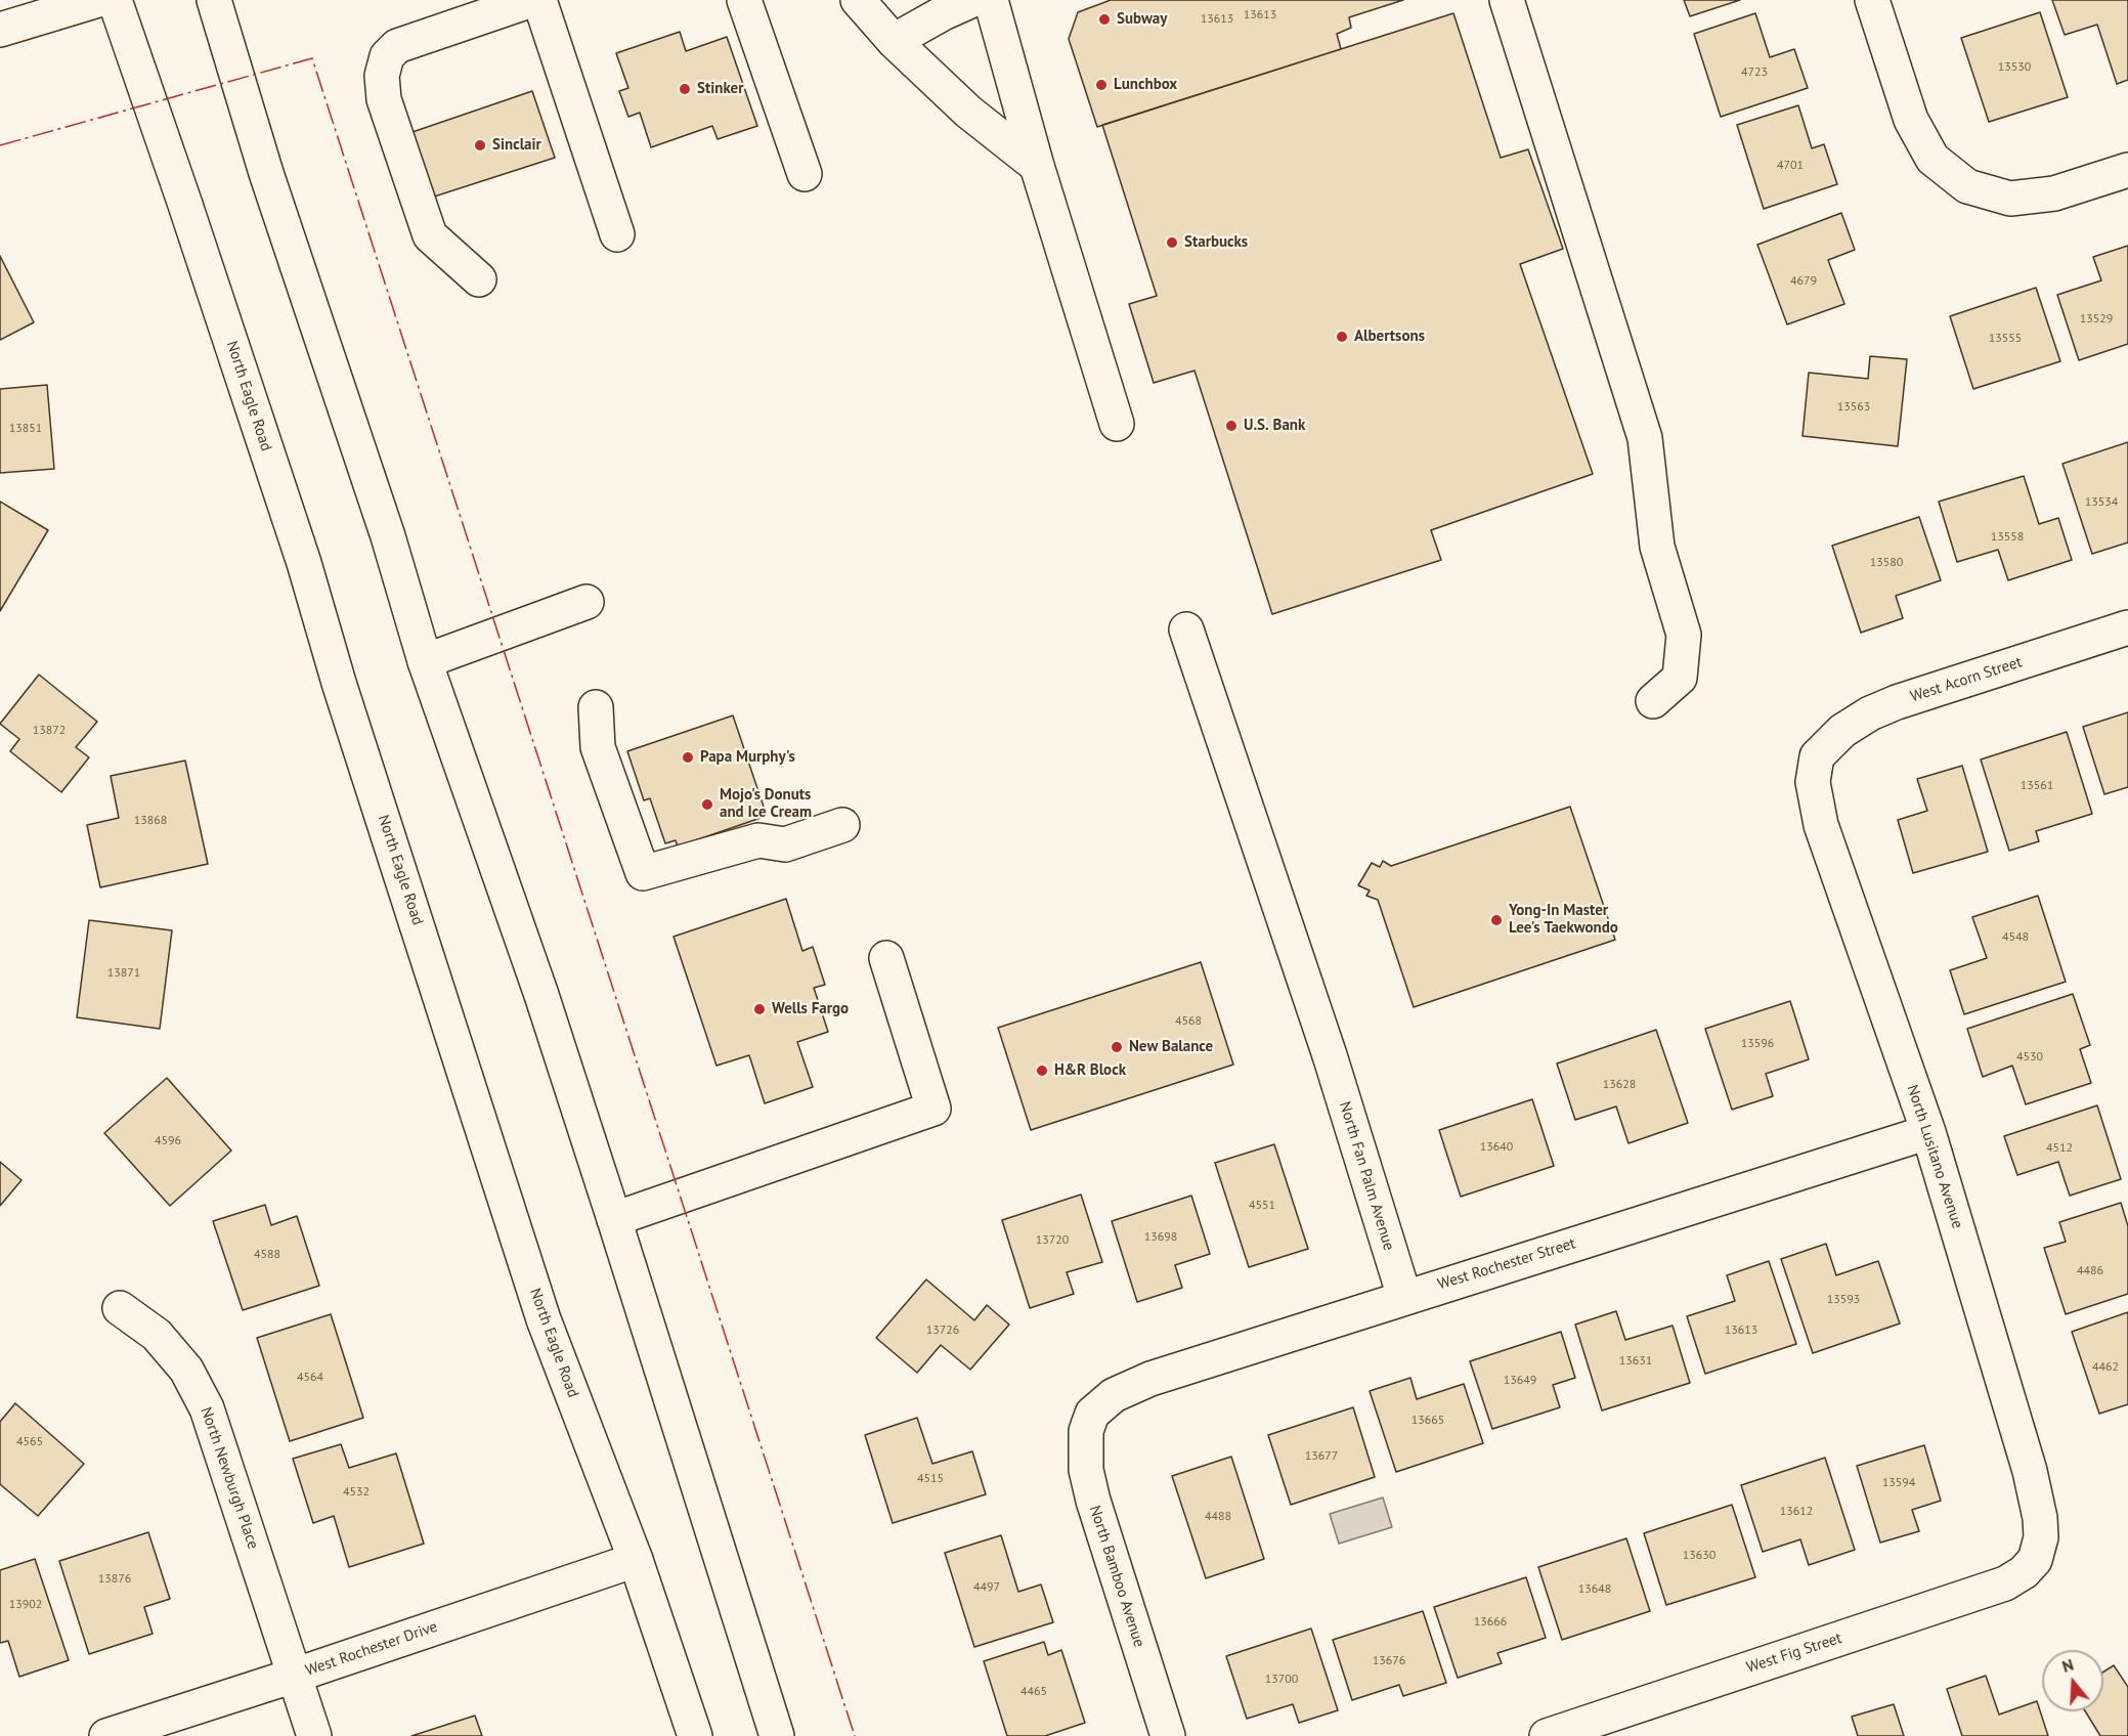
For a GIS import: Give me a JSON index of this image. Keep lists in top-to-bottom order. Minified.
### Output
{"streets":{"main road":["North Eagle Road","West Acorn Street","North Lusitano Avenue","North Fan Palm Avenue","West Rochester Street","North Newburgh Place","North Bamboo Avenue","West Rochester Drive","West Fig Street"]},"crossings":[["North Eagle Road","West Rochester Drive"],["West Acorn Street","North Lusitano Avenue"],["North Lusitano Avenue","West Rochester Street"],["North Lusitano Avenue","West Fig Street"],["North Fan Palm Avenue","West Rochester Street"],["West Rochester Street","North Bamboo Avenue"],["North Newburgh Place","West Rochester Drive"]],"places":["Subway","Lunchbox","Stinker","Sinclair","Starbucks","Albertsons","U.S. Bank","Papa Murphy's","Mojo's Donuts and Ice Cream","Yong-In Master Lee's Taekwondo","Wells Fargo","New Balance","H&R Block"],"house_numbers":["13613","13613","13530","4723","4701","4679","13529","13555","13563","13851","13534","13558","13580","13872","13561","13868","4548","13871","4568","13596","4530","13628","4596","13640","4512","4551","13698","13720","4588","4486","13593","13726","13613","13631","4462","4564","13649","13665","4565","13677","4515","13594","4532","13612","4488","13630","13876","4497","13648","13902","13666","13676","13700","4465"],"north":"top"}
